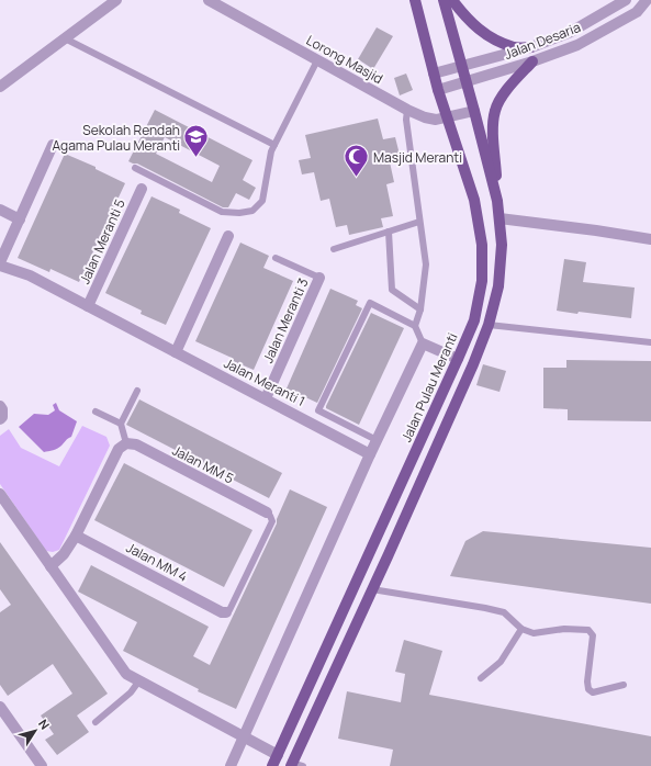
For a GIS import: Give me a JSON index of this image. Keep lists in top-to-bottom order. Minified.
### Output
{"streets":{"main road":["Jalan Pulau Meranti"],"street":["Jalan Desaria","Lorong Masjid","Jalan Meranti 5","Jalan Meranti 3","Jalan Meranti 1","Jalan MM 5","Jalan MM 4"]},"crossings":[["Jalan Desaria","Jalan Pulau Meranti"],["Lorong Masjid","Jalan Pulau Meranti"],["Jalan Meranti 5","Jalan Meranti 1"],["Jalan Meranti 3","Jalan Meranti 1"]],"places":{"school or university":["Sekolah Rendah Agama Pulau Meranti"],"mosque":["Masjid Meranti"]},"north":"top right"}
